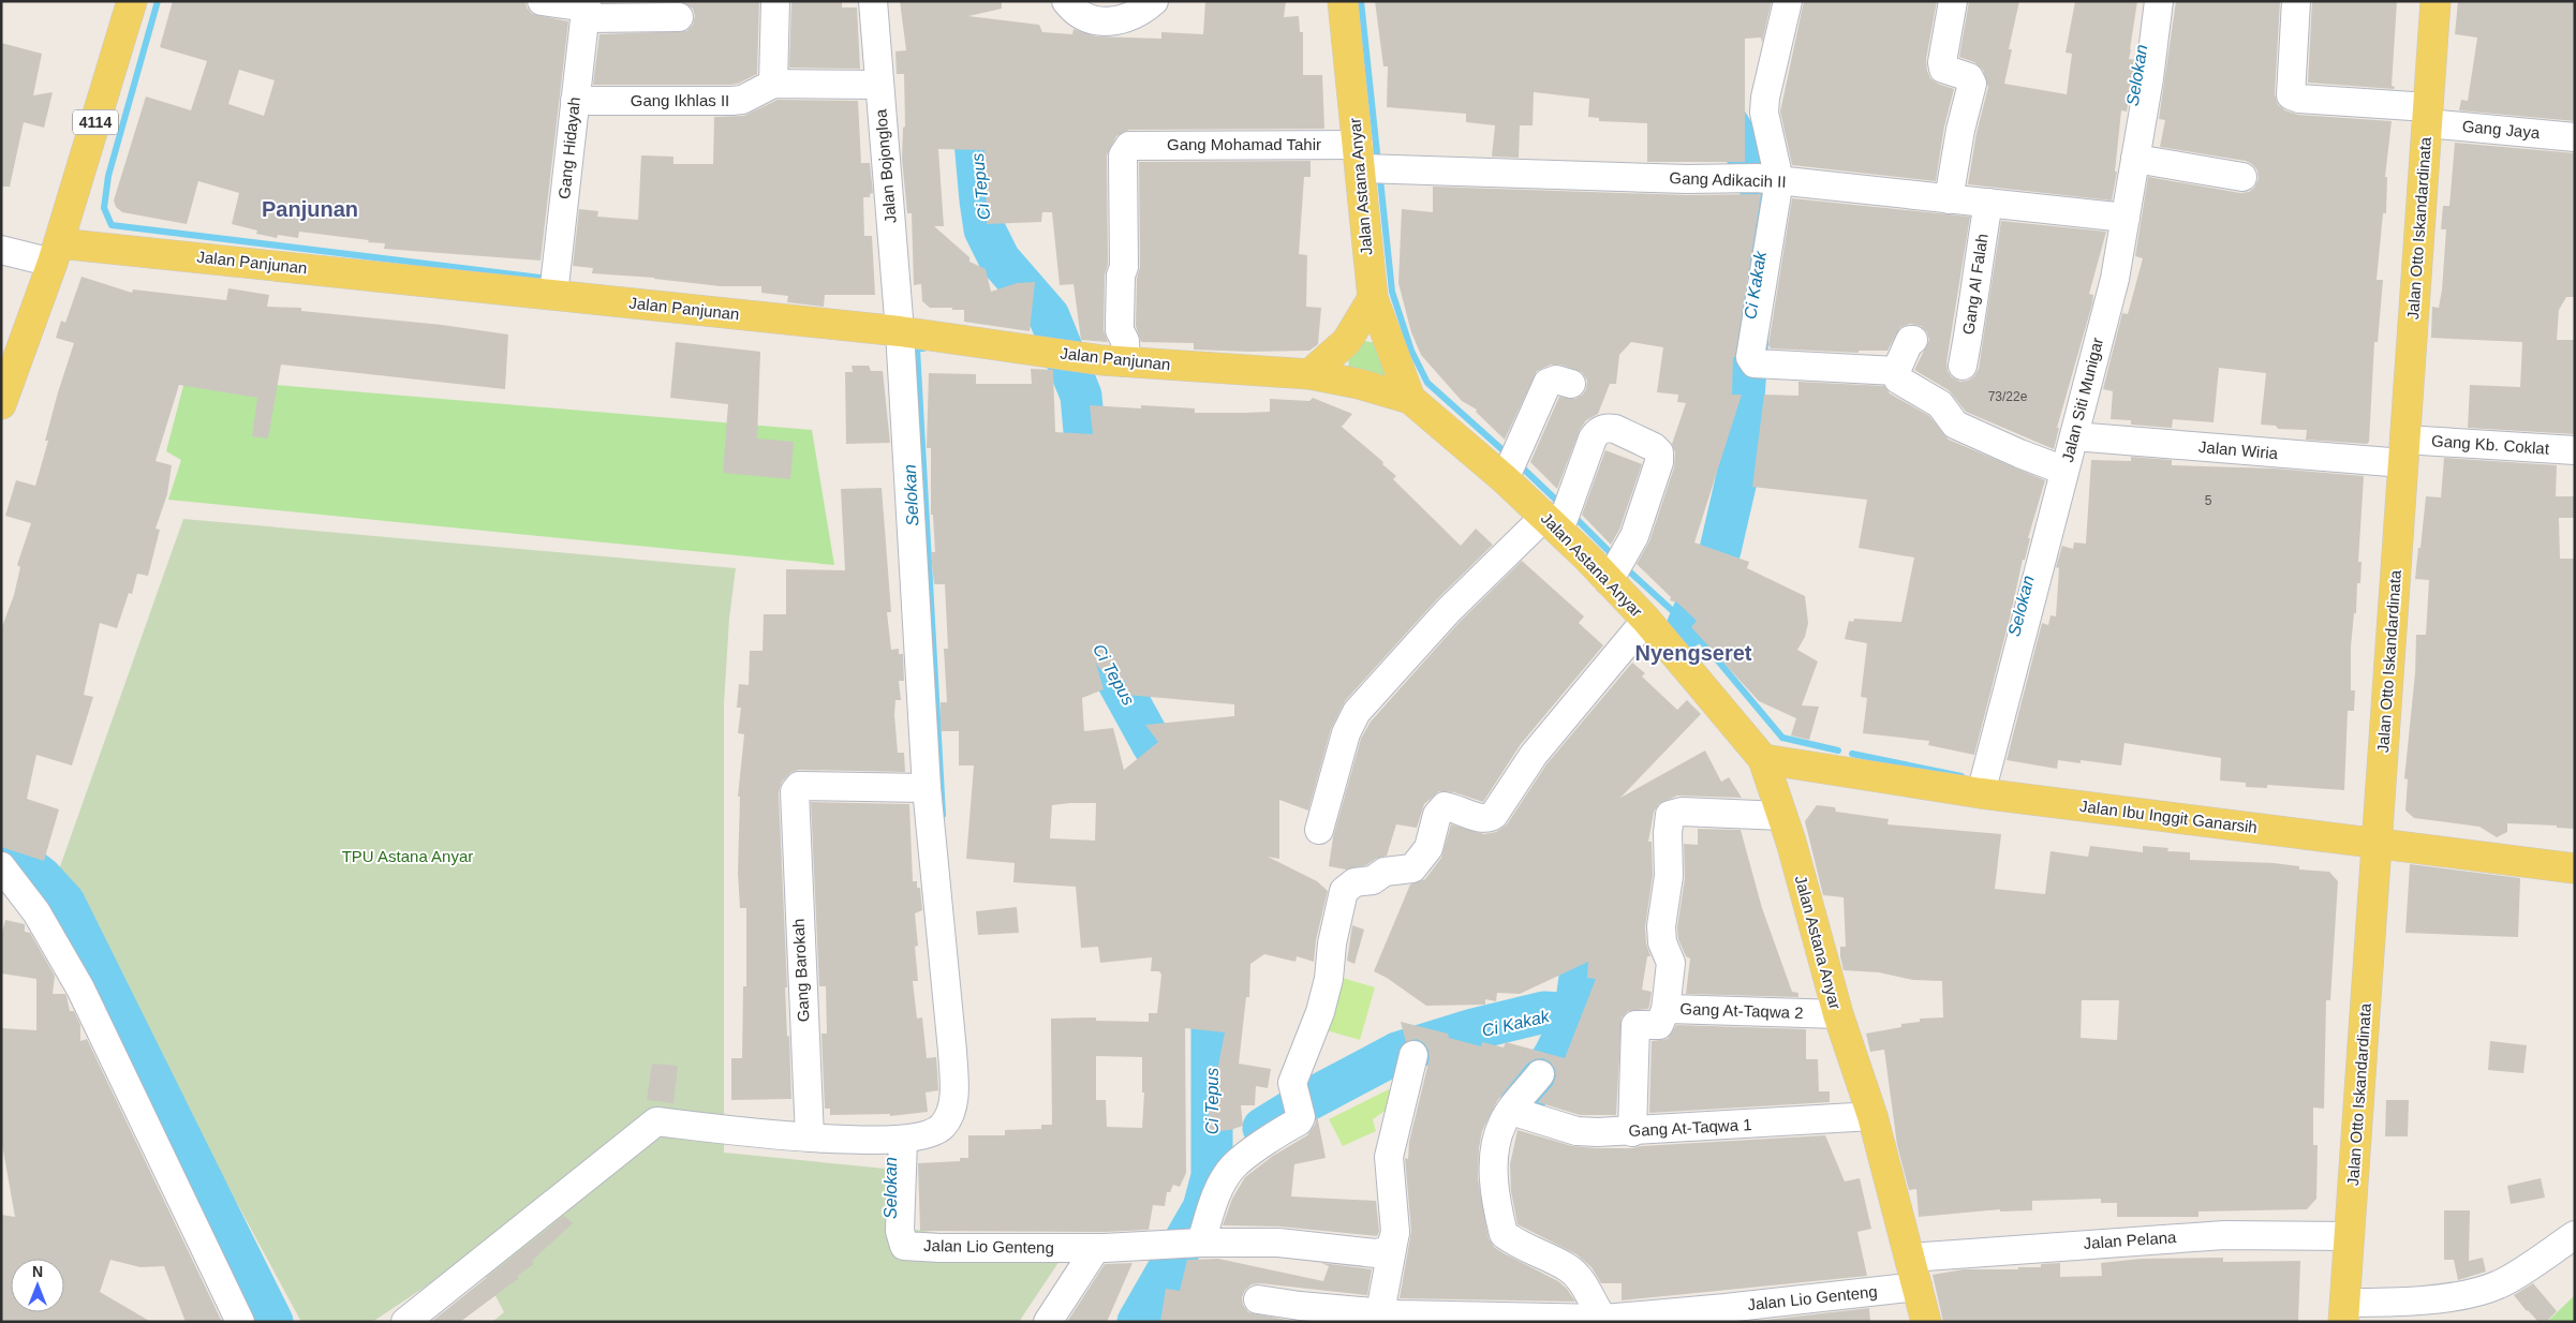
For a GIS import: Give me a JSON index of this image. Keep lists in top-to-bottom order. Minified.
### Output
{"streets":{"main road":["4114","Jalan Astana Anyar","Jalan Otto Iskandardinata","Jalan Panjunan","Jalan Ibu Inggit Ganarsih"],"street":["Gang Ikhlas II","Gang Jaya","Gang Mohamad Tahir","Gang Hidayah","Jalan Bojongloa","Gang Adikacih II","Gang Al Falah","Jalan Siti Munigar","Gang Kb. Coklat","Jalan Wiria","Gang Barokah","Gang At-Taqwa 2","Gang At-Taqwa 1","Jalan Pelana","Jalan Lio Genteng"]},"crossings":[["Gang Ikhlas II","Gang Hidayah"],["Gang Ikhlas II","Jalan Bojongloa"],["4114","Jalan Panjunan"],["Gang Jaya","Jalan Otto Iskandardinata"],["Gang Mohamad Tahir","Gang Adikacih II"],["Gang Mohamad Tahir","Jalan Astana Anyar"],["Gang Mohamad Tahir","Jalan Panjunan"],["Gang Hidayah","Jalan Panjunan"],["Jalan Bojongloa","Jalan Panjunan"],["Jalan Bojongloa","Gang Barokah"],["Jalan Bojongloa","Jalan Lio Genteng"],["Gang Adikacih II","Jalan Astana Anyar"],["Gang Adikacih II","Gang Al Falah"],["Gang Adikacih II","Jalan Siti Munigar"],["Jalan Astana Anyar","Jalan Panjunan"],["Jalan Astana Anyar","Jalan Ibu Inggit Ganarsih"],["Jalan Astana Anyar","Gang At-Taqwa 2"],["Jalan Astana Anyar","Gang At-Taqwa 1"],["Jalan Astana Anyar","Jalan Pelana"],["Jalan Astana Anyar","Jalan Lio Genteng"],["Jalan Otto Iskandardinata","Gang Kb. Coklat"],["Jalan Otto Iskandardinata","Jalan Wiria"],["Jalan Otto Iskandardinata","Jalan Ibu Inggit Ganarsih"],["Jalan Otto Iskandardinata","Jalan Pelana"],["Jalan Siti Munigar","Jalan Wiria"],["Jalan Siti Munigar","Jalan Ibu Inggit Ganarsih"],["Gang Kb. Coklat","Jalan Wiria"],["Gang At-Taqwa 2","Gang At-Taqwa 1"]],"districts":["Panjunan","Nyengseret"],"water":["Selokan","Ci Tepus","Ci Kakak"],"parks":["TPU Astana Anyar"],"house_numbers":["73/22e","5"],"north":"top"}
